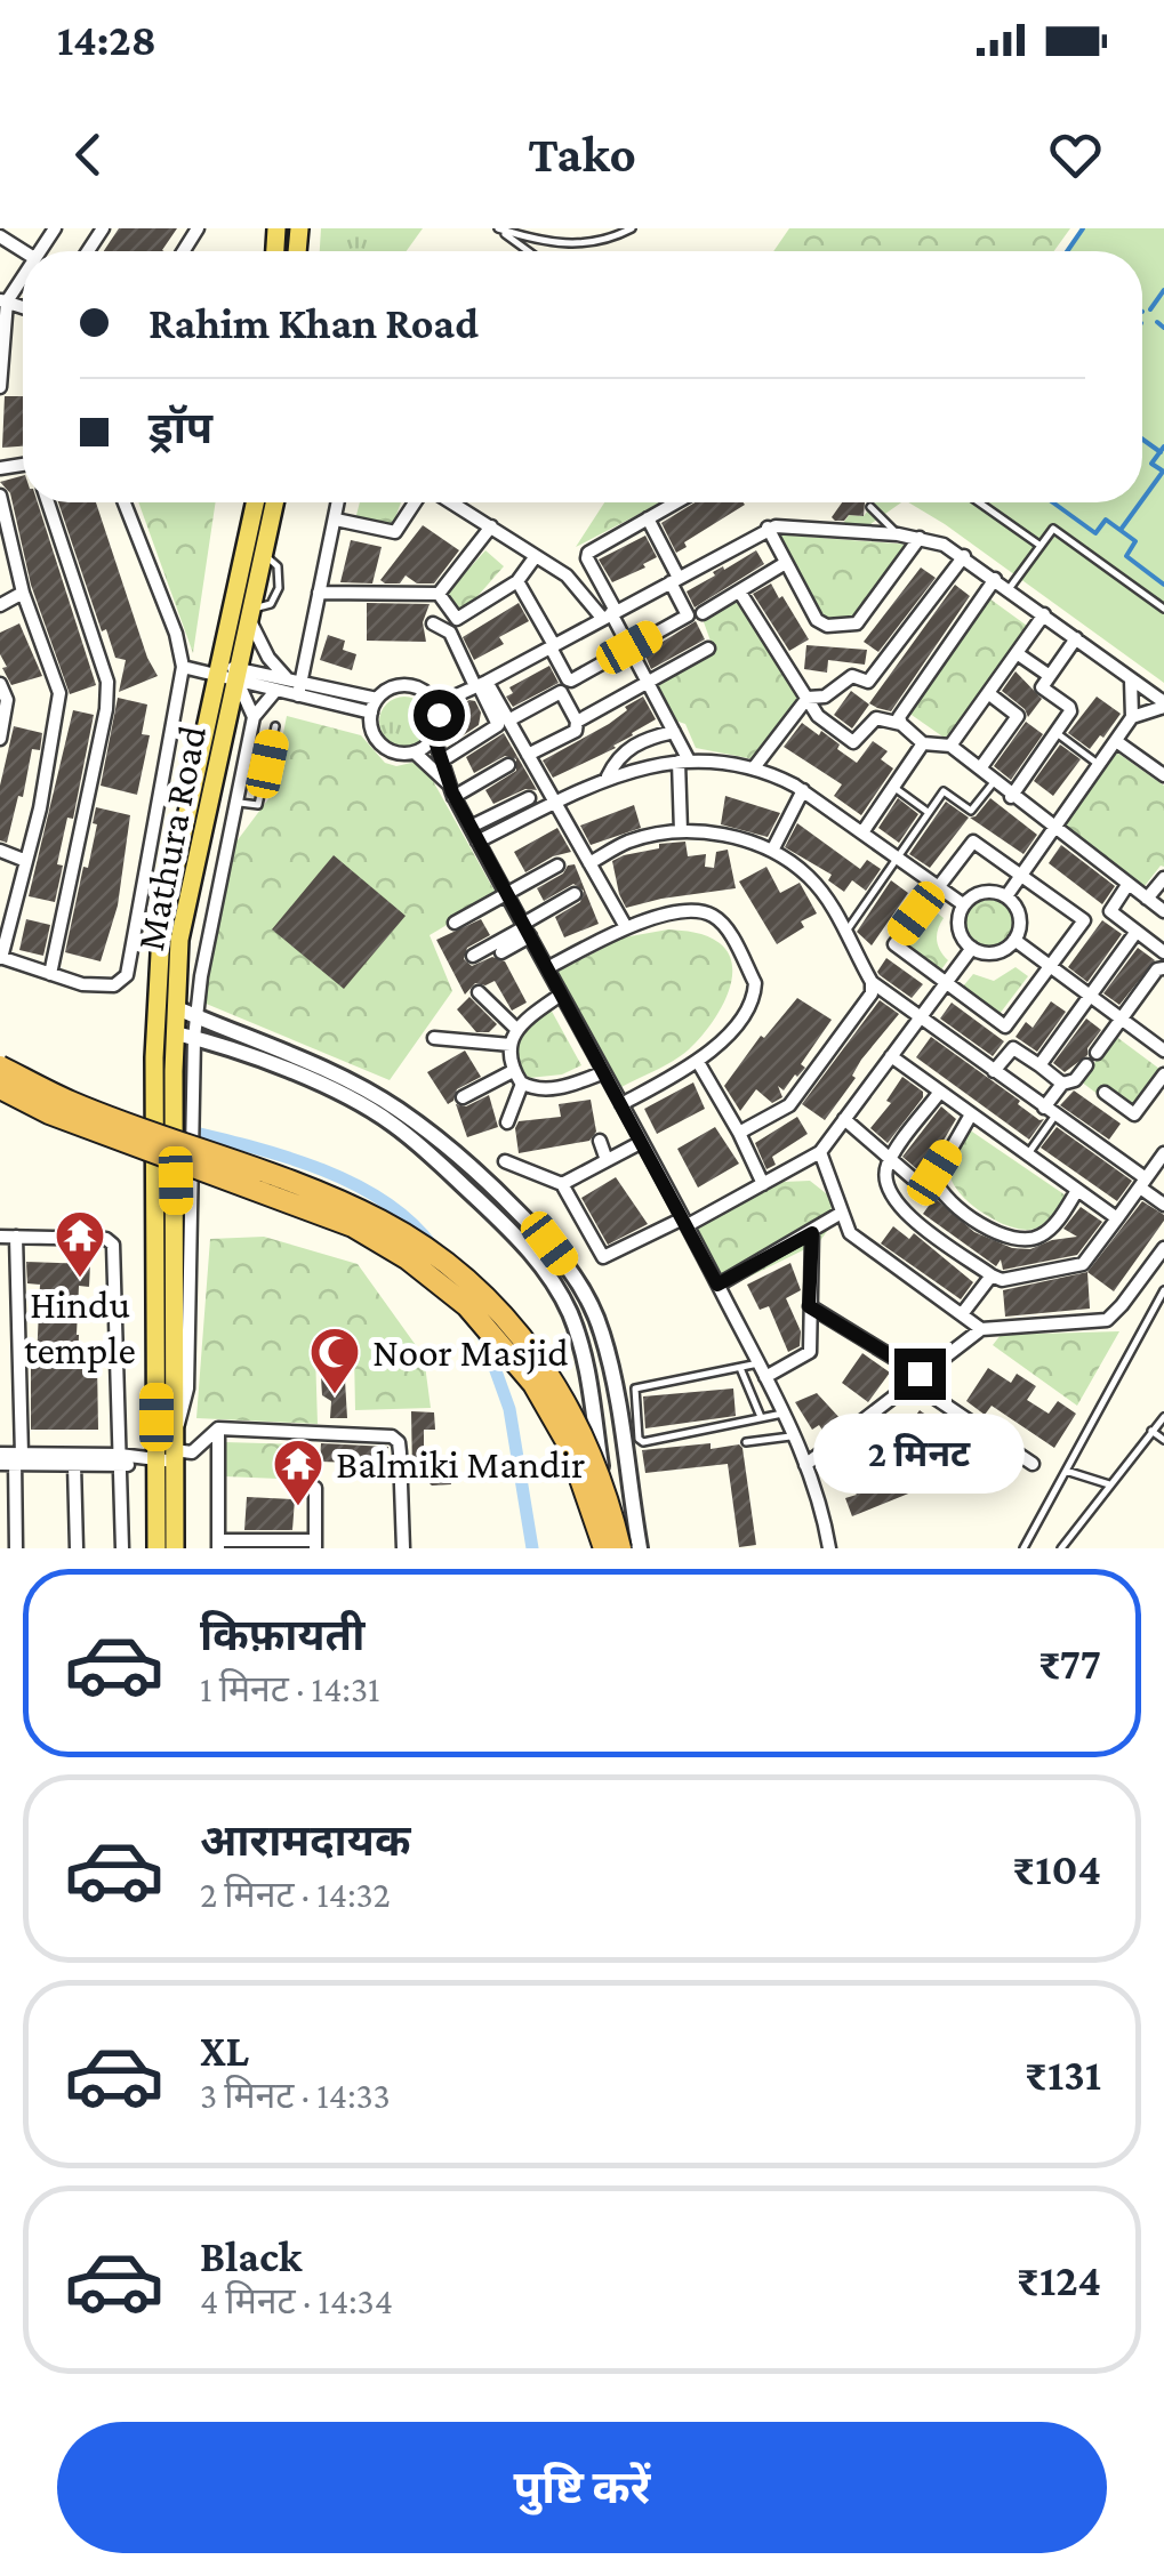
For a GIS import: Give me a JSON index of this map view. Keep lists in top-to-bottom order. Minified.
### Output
{"streets":{"main road":["Mathura Road"]},"places":{"temple":["Hindu temple","Balmiki Mandir"],"mosque":["Noor Masjid"]},"page":{"status":"14:28","header":"Tako","banner":["Rahim Khan Road","ड्रॉप"],"bubble":"2 मिनट","list":[{"name":"किफ़ायती","note":"1 मिनट · 14:31","value":"₹77"},{"name":"आरामदायक","note":"2 मिनट · 14:32","value":"₹104"},{"name":"XL","note":"3 मिनट · 14:33","value":"₹131"},{"name":"Black","note":"4 मिनट · 14:34","value":"₹124"}],"buttons":"पुष्टि करें"}}
